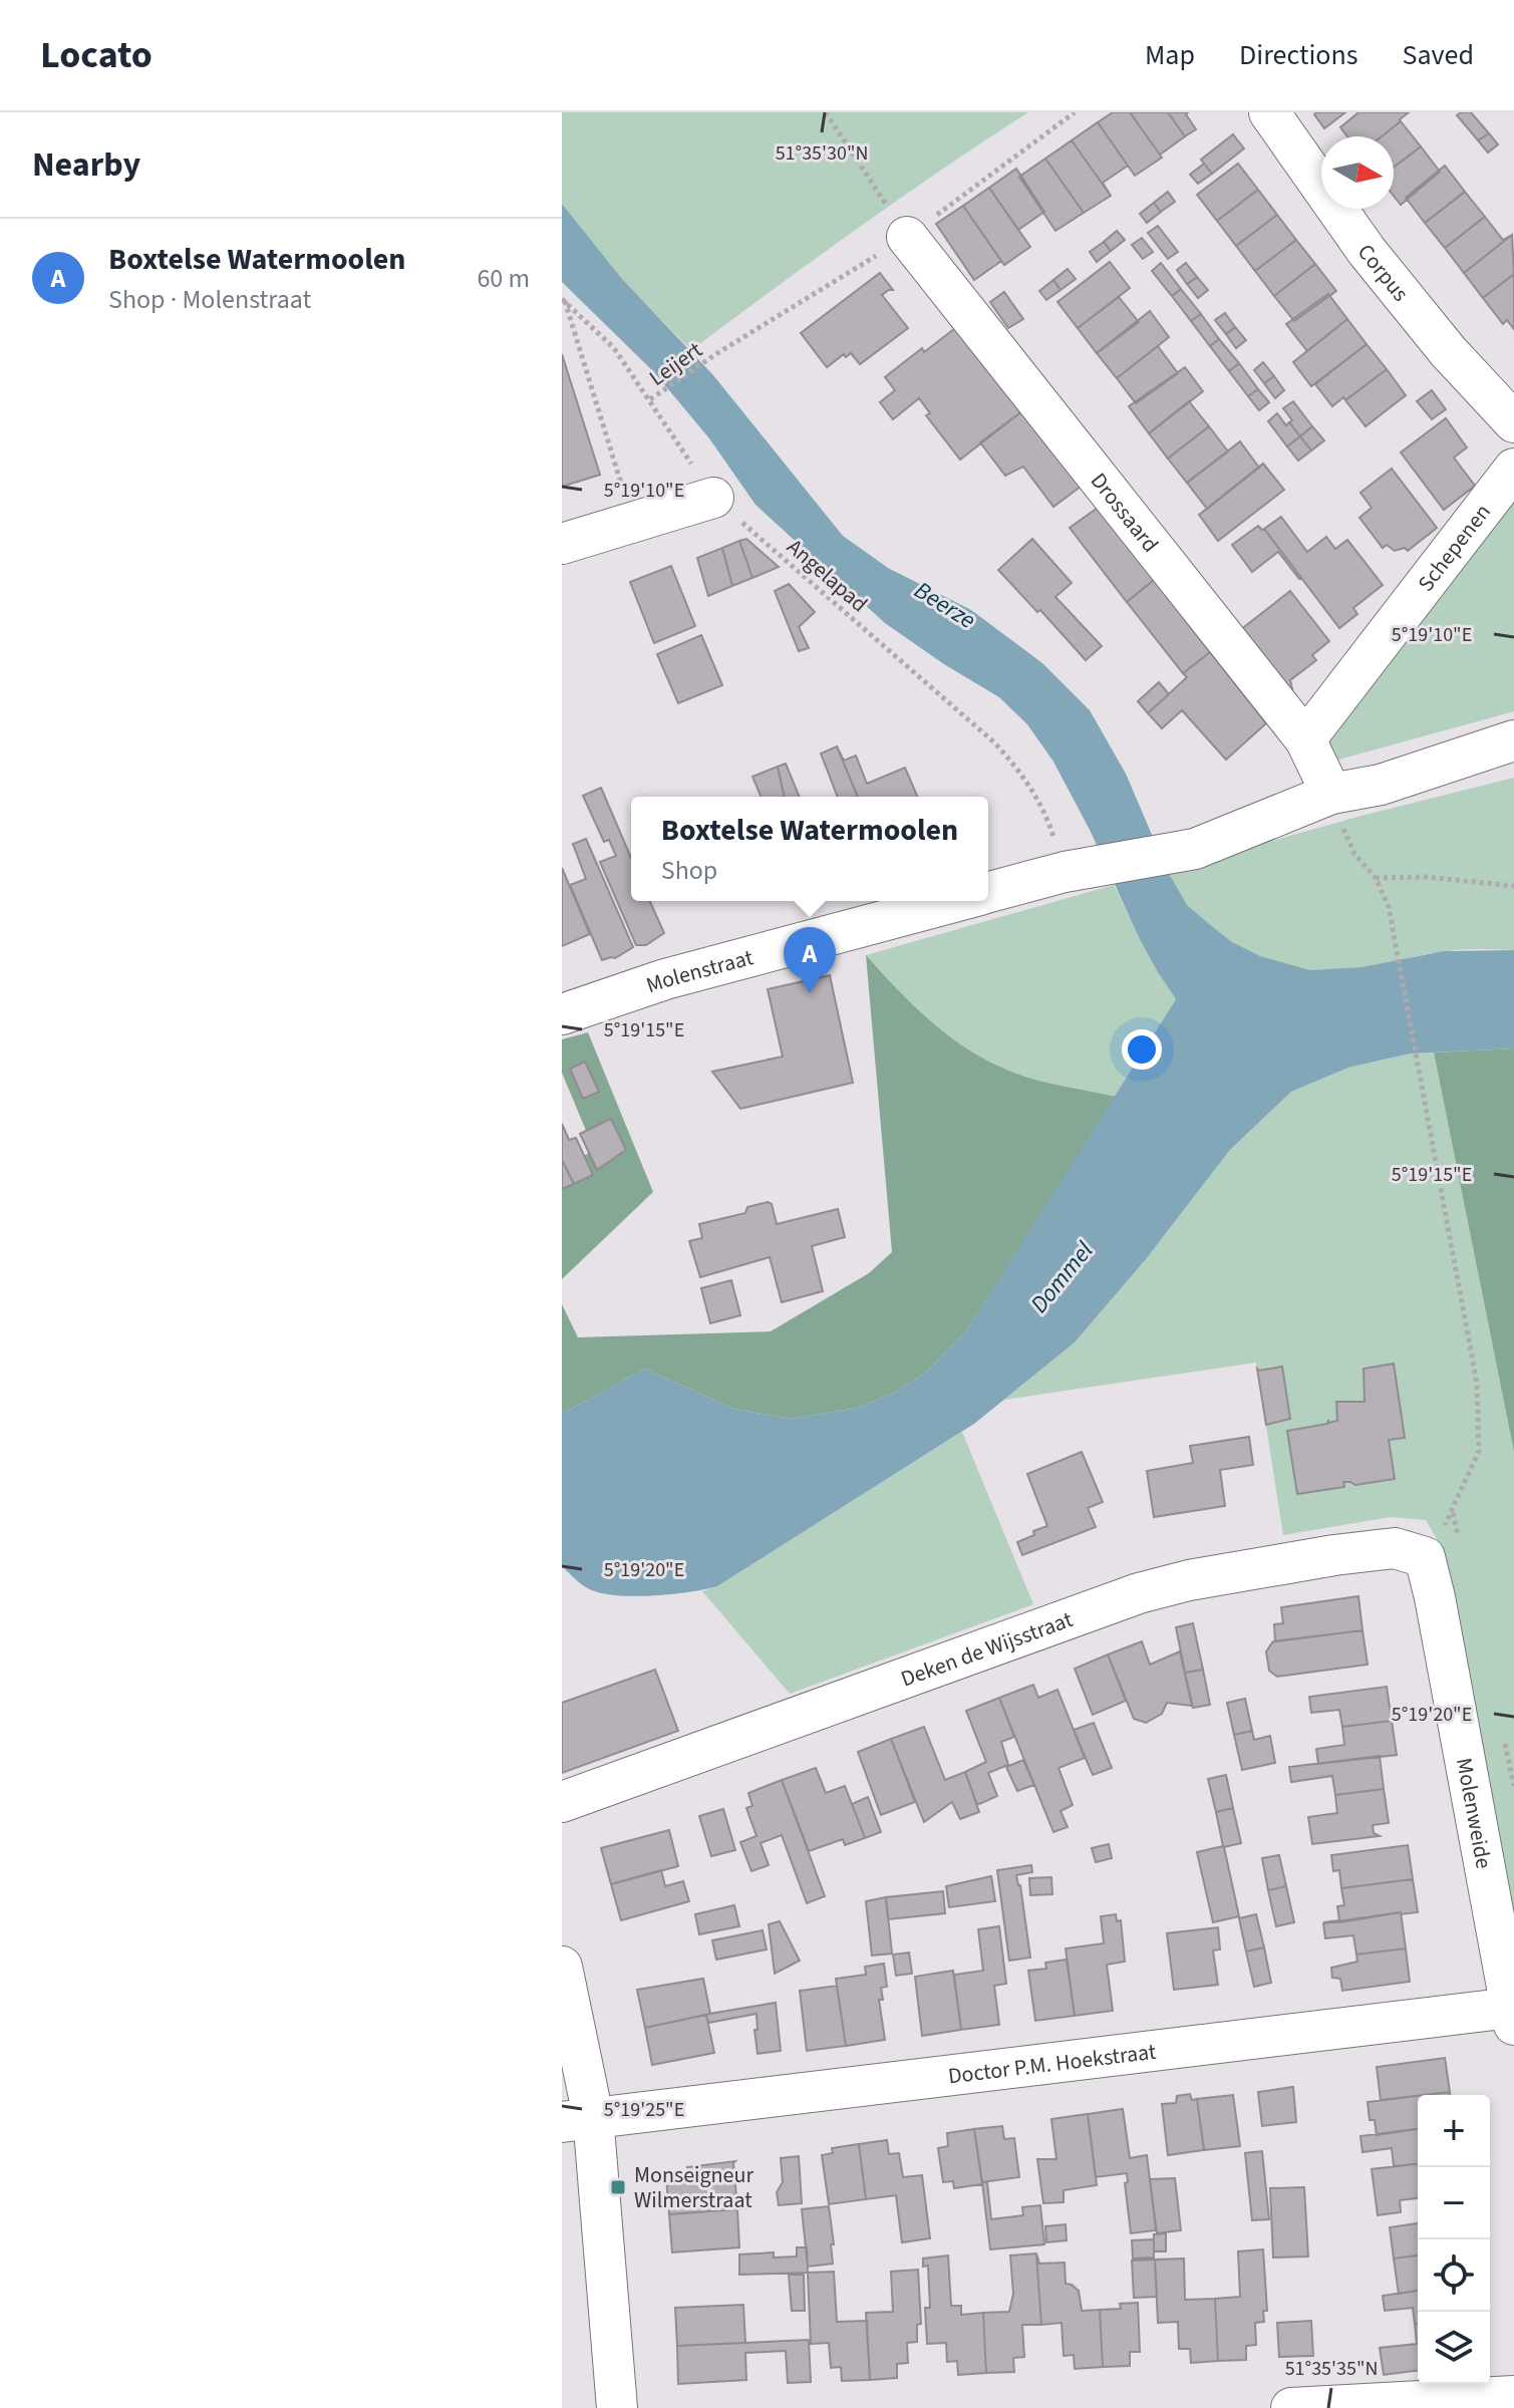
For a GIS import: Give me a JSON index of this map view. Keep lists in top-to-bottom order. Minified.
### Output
{"streets":{"street":["Corpus","Drossaard","Schepenen","Molenstraat","Deken de Wijsstraat","Molenweide","Doctor P.M. Hoekstraat"],"path":["Leijert","Angelapad"]},"crossings":[["Leijert","Angelapad"],["Drossaard","Schepenen"],["Drossaard","Molenstraat"],["Angelapad","Molenstraat"],["Deken de Wijsstraat","Molenweide"],["Molenweide","Doctor P.M. Hoekstraat"]],"water":["Beerze","Dommel"],"places":{"transit":["Monseigneur Wilmerstraat"]},"north":"right","page":{"header":"Locato","nav":["Map","Directions","Saved"],"heading":"Nearby","list":[{"mark":"A","name":"Boxtelse Watermoolen","note":"Shop · Molenstraat","value":"60 m"}],"popup":["Boxtelse Watermoolen","Shop"],"pins":"A","map_buttons":["+","−"]},"coordinates":["51°35'30\"N","5°19'10\"E","5°19'15\"E","5°19'20\"E","5°19'25\"E","51°35'35\"N"]}
